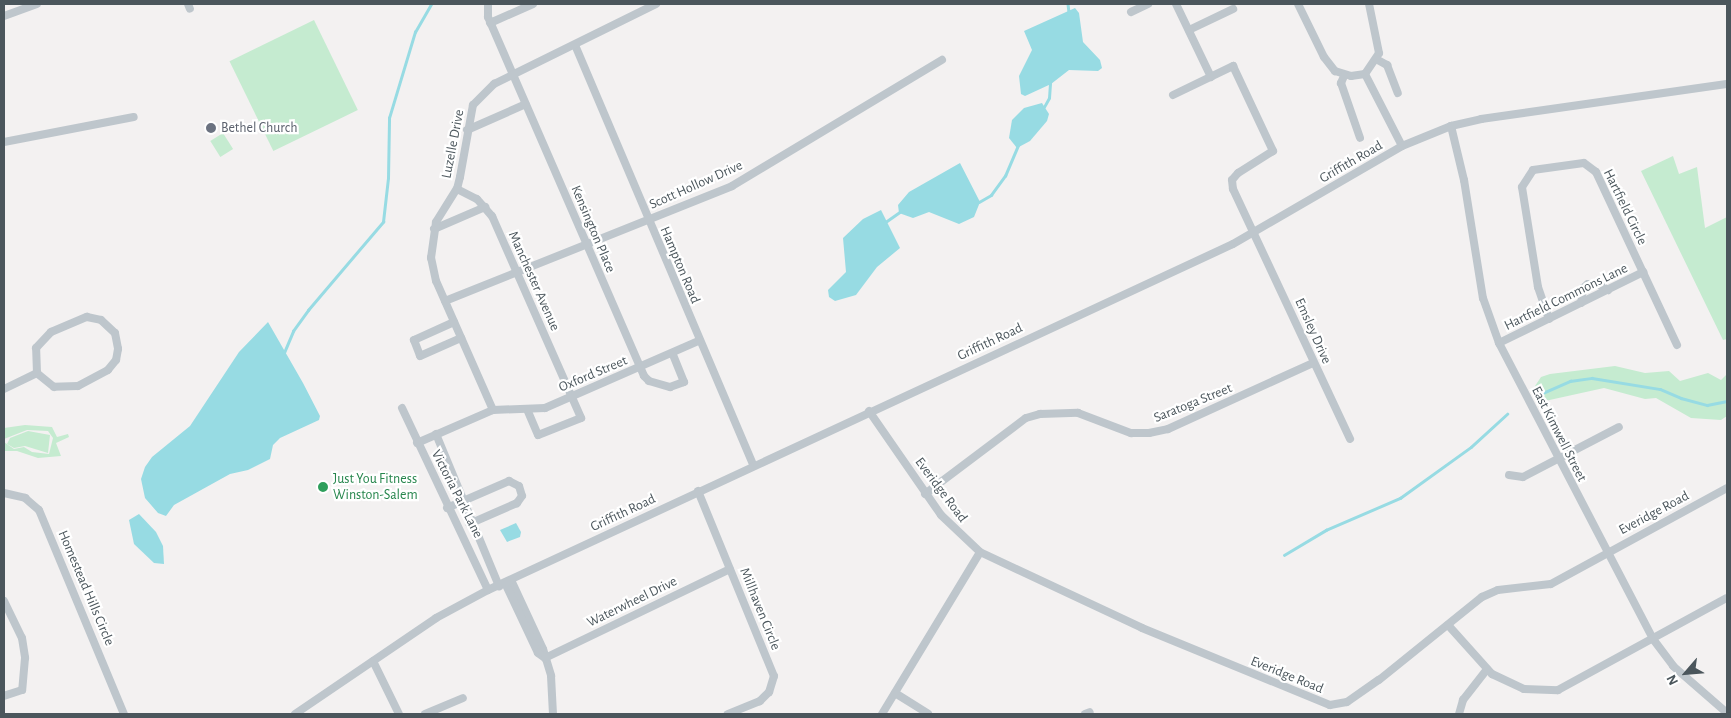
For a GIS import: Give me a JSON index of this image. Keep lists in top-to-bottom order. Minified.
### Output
{"streets":{"street":["Luzelle Drive","Griffith Road","Scott Hollow Drive","Hartfield Circle","Kensington Place","Hampton Road","Manchester Avenue","Hartfield Commons Lane","Emsley Drive","Oxford Street","Saratoga Street","East Kimwell Street","Everidge Road","Victoria Park Lane","Homestead Hills Circle","Waterwheel Drive","Millhaven Circle"]},"crossings":[["Luzelle Drive","Scott Hollow Drive"],["Luzelle Drive","Kensington Place"],["Luzelle Drive","Hampton Road"],["Luzelle Drive","Oxford Street"],["Griffith Road","Hampton Road"],["Griffith Road","Emsley Drive"],["Griffith Road","East Kimwell Street"],["Griffith Road","Everidge Road"],["Griffith Road","Victoria Park Lane"],["Griffith Road","Millhaven Circle"],["Scott Hollow Drive","Kensington Place"],["Scott Hollow Drive","Hampton Road"],["Scott Hollow Drive","Manchester Avenue"],["Hartfield Circle","Hartfield Commons Lane"],["Kensington Place","Oxford Street"],["Hampton Road","Oxford Street"],["Manchester Avenue","Oxford Street"],["Hartfield Commons Lane","East Kimwell Street"],["Emsley Drive","Saratoga Street"],["Saratoga Street","Everidge Road"],["East Kimwell Street","Everidge Road"],["Waterwheel Drive","Millhaven Circle"]],"places":["Bethel Church","Just You Fitness Winston-Salem"],"north":"bottom left"}
